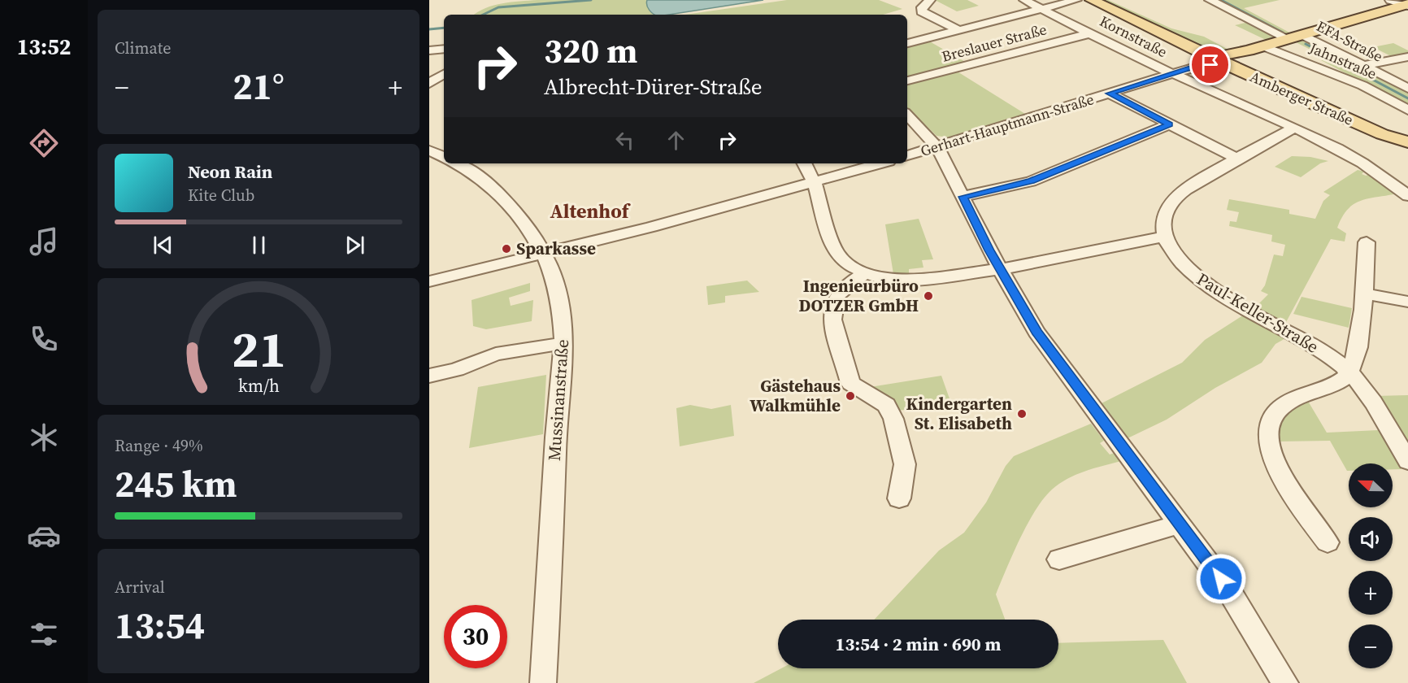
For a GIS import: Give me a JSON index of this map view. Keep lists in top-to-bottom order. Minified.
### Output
{"streets":{"main road":["Amberger Straße"],"street":["Kornstraße","EFA-Straße","Breslauer Straße","Jahnstraße","Gerhart-Hauptmann-Straße","Paul-Keller-Straße","Mussinanstraße"]},"crossings":[["Kornstraße","Breslauer Straße"],["Kornstraße","Gerhart-Hauptmann-Straße"],["Amberger Straße","Gerhart-Hauptmann-Straße"]],"districts":["Altenhof"],"places":["Sparkasse","Ingenieurbüro DOTZER GmbH","Gästehaus Walkmühle","Kindergarten St. Elisabeth"],"north":"left","page":{"tabs":"13:52","tile":["Climate",["Range · 49%","245 km"],["Arrival","13:54"]],"turn":["320 m","Albrecht-Dürer-Straße"],"heat":["−","21°","+"],"song":["Neon Rain","Kite Club"],"map_buttons":["+","−"],"limit":"30","trip":"13:54 · 2 min · 690 m","gauge":["21","km/h"]}}
